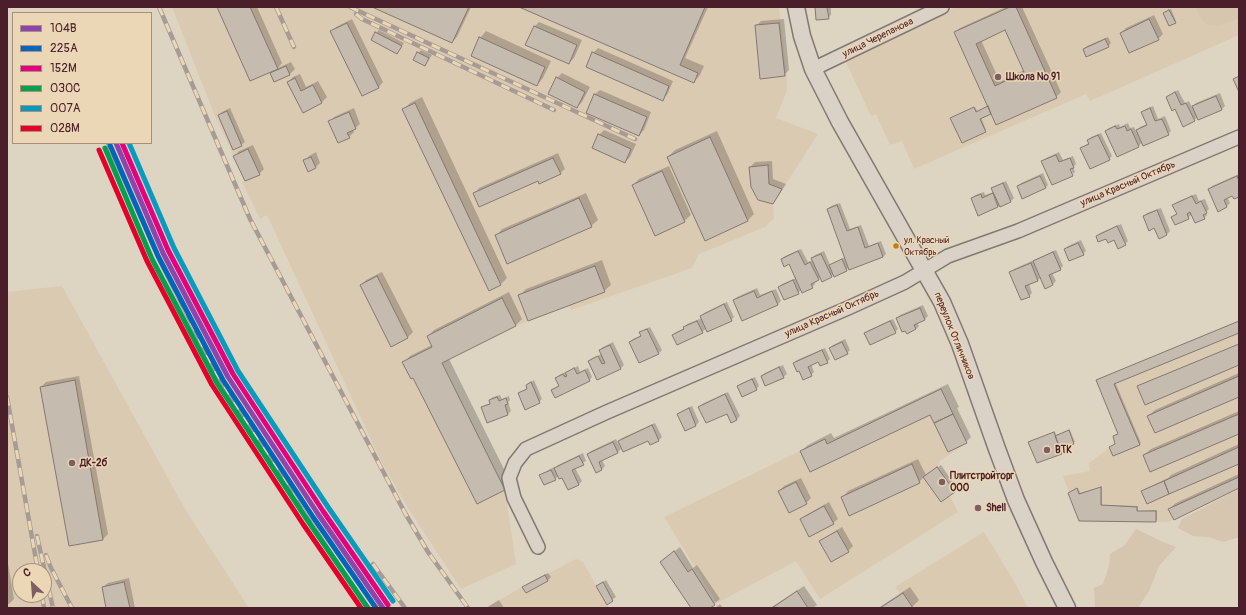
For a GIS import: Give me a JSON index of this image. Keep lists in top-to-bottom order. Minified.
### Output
{"streets":{"main road":["переулок Отличников"],"street":["улица Черепанова","улица Красный Октябрь"]},"crossings":[["улица Черепанова","переулок Отличников"],["улица Красный Октябрь","переулок Отличников"]],"places":["Школа № 91","ул. Красный Октябрь","ВТК","ДК-2б","Плитстройторг ООО","Shell"],"lines":["transit line 104В","transit line 152М","transit line 007А","transit line 225А","transit line 030C","transit line 028М"],"legend":["104В","225А","152М","030C","007А","028М"],"north":"top left"}
